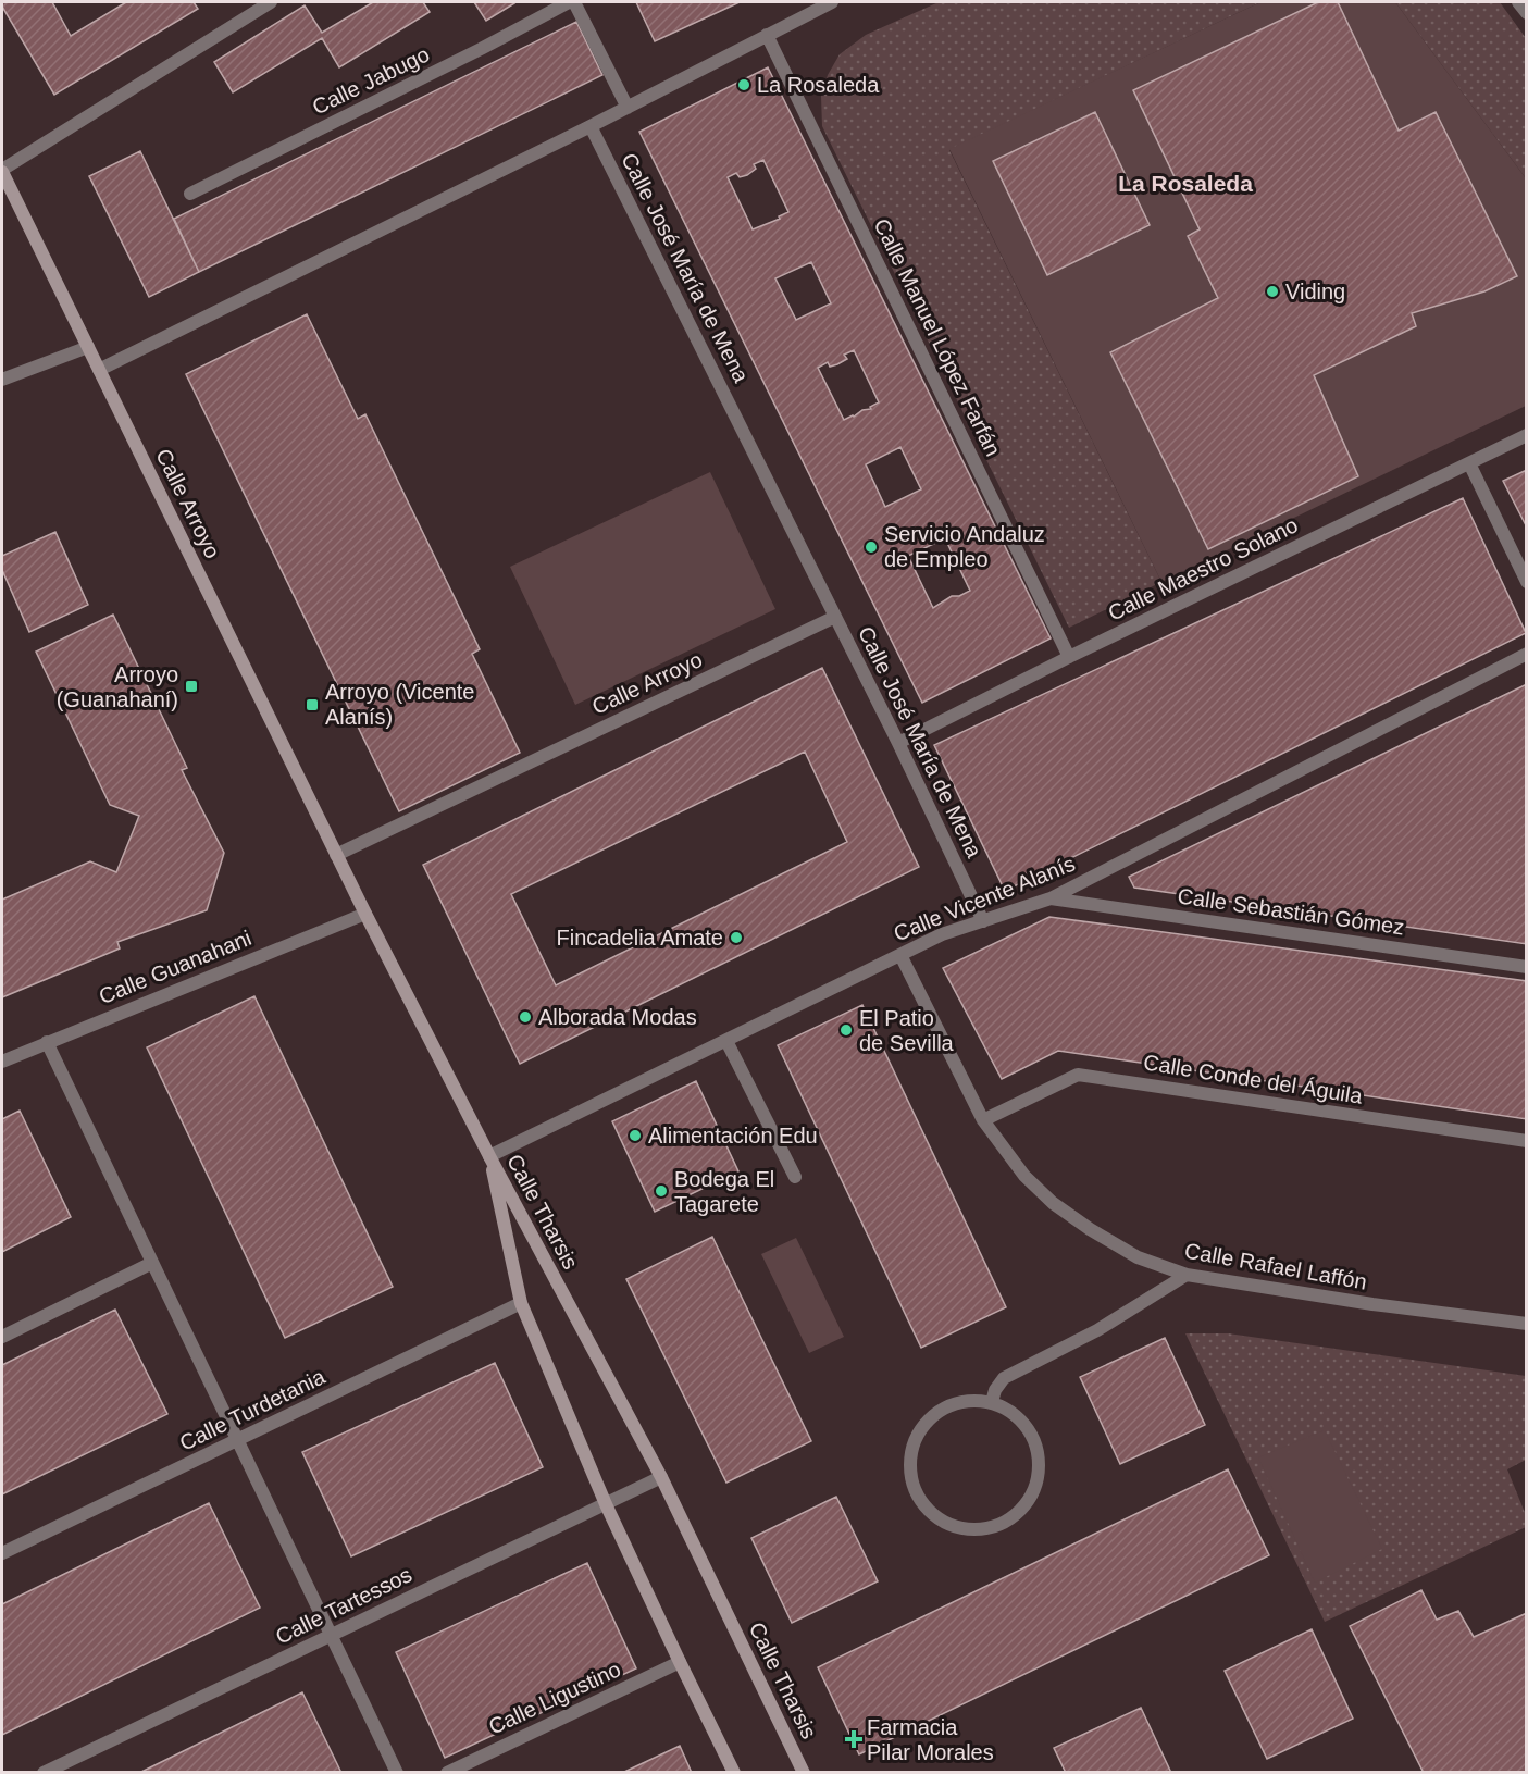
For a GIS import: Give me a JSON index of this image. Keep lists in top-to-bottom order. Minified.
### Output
{"streets":{"main road":["Calle Arroyo","Calle Tharsis"],"street":["Calle Jabugo","Calle José María de Mena","Calle Manuel López Farfán","Calle Maestro Solano","Calle Vicente Alanís","Calle Sebastián Gómez","Calle Guanahani","Calle Conde del Águila","Calle Rafael Laffón","Calle Turdetania","Calle Tartessos","Calle Ligustino"]},"crossings":[["Calle José María de Mena","Calle Arroyo"],["Calle José María de Mena","Calle Maestro Solano"],["Calle José María de Mena","Calle Vicente Alanís"],["Calle Manuel López Farfán","Calle Maestro Solano"],["Calle Arroyo","Calle Vicente Alanís"],["Calle Arroyo","Calle Guanahani"],["Calle Arroyo","Calle Tharsis"],["Calle Vicente Alanís","Calle Sebastián Gómez"],["Calle Vicente Alanís","Calle Tharsis"],["Calle Vicente Alanís","Calle Rafael Laffón"],["Calle Conde del Águila","Calle Rafael Laffón"],["Calle Tharsis","Calle Turdetania"],["Calle Tharsis","Calle Tartessos"],["Calle Tharsis","Calle Ligustino"]],"districts":["La Rosaleda"],"places":{"other":["La Rosaleda","Viding","Servicio Andaluz de Empleo","Fincadelia Amate","Alborada Modas","El Patio de Sevilla","Alimentación Edu","Bodega El Tagarete"],"transit":["Arroyo (Guanahaní)","Arroyo (Vicente Alanís)"],"health":["Farmacia Pilar Morales"]}}
